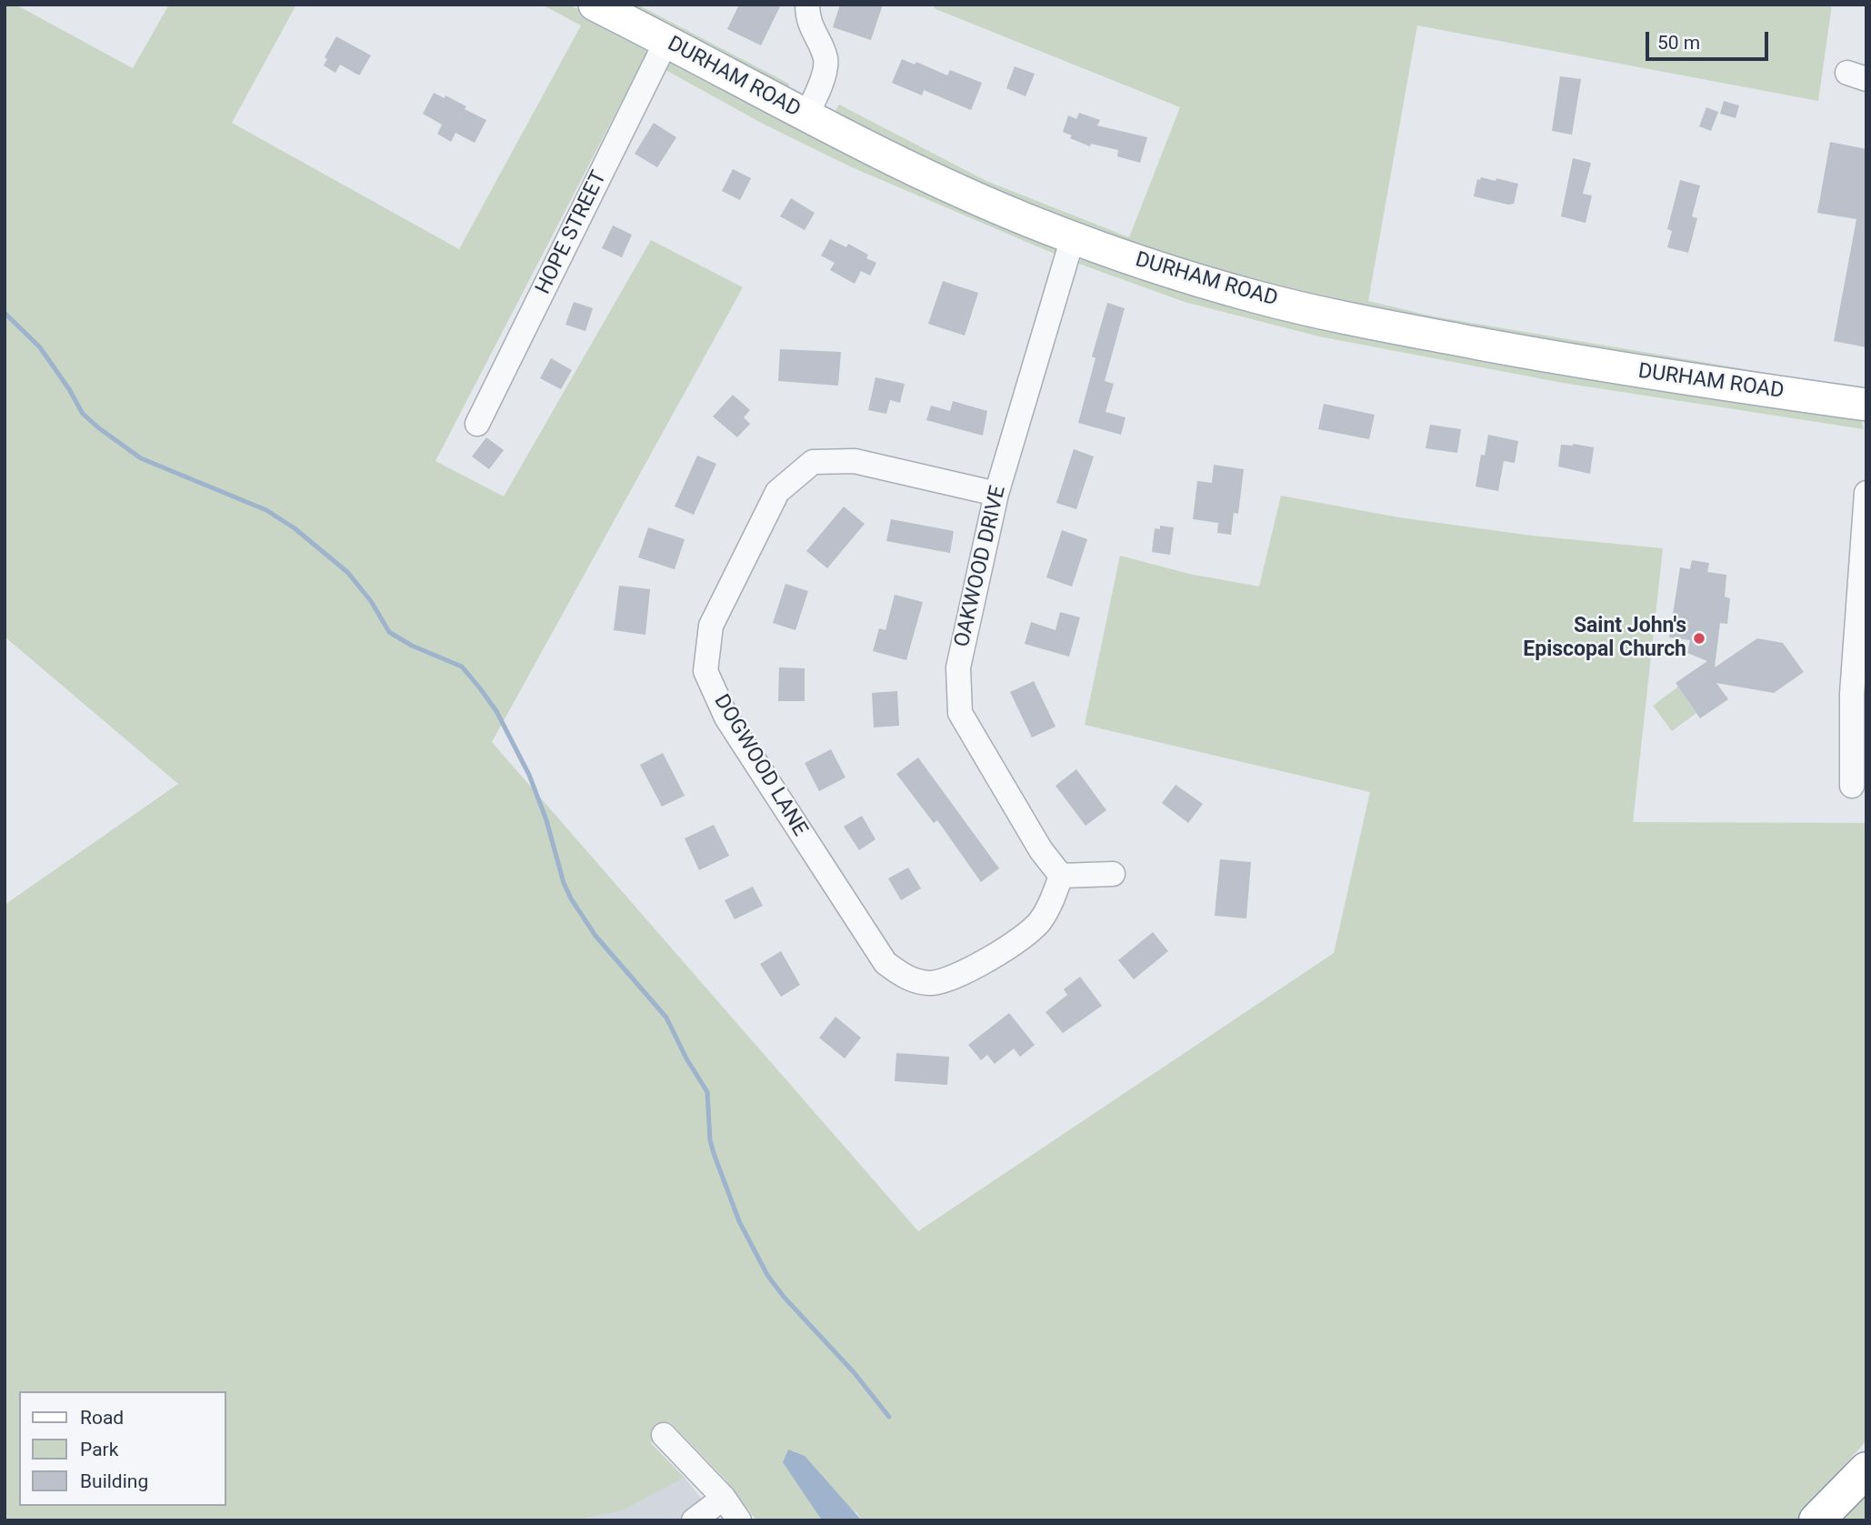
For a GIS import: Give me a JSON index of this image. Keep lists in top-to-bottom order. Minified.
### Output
{"streets":{"main road":["DURHAM ROAD"],"street":["HOPE STREET","OAKWOOD DRIVE","DOGWOOD LANE"]},"crossings":[["DURHAM ROAD","HOPE STREET"],["DURHAM ROAD","OAKWOOD DRIVE"],["OAKWOOD DRIVE","DOGWOOD LANE"]],"places":["Saint John's Episcopal Church"],"legend":["Road","Park","Building"],"scale_bar":"50 m"}
